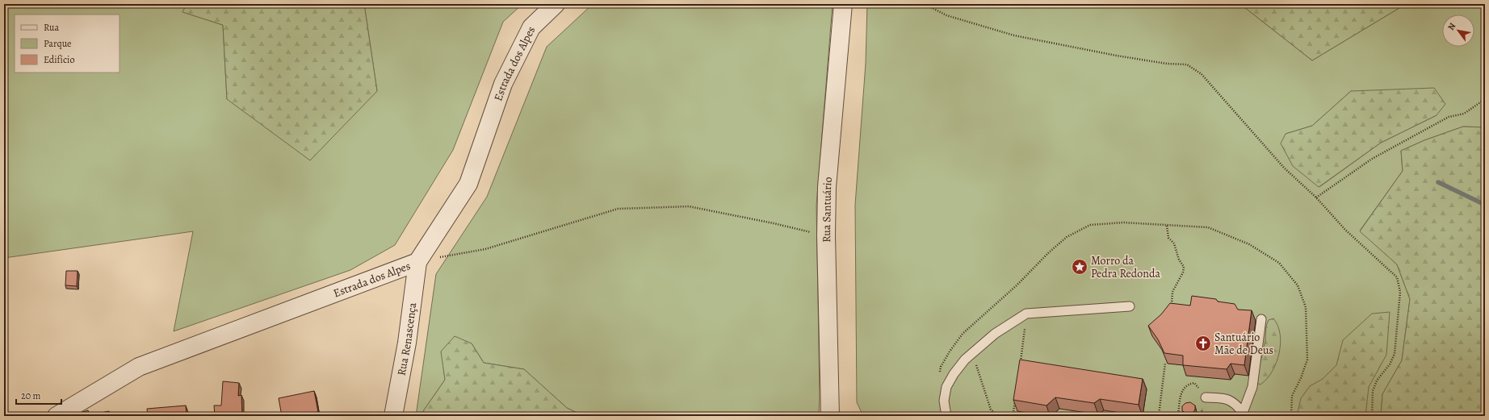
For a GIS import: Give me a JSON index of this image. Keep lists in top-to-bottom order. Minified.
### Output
{"streets":{"street":["Estrada dos Alpes","Rua Santuário","Rua Renascença"]},"crossings":[["Estrada dos Alpes","Rua Renascença"]],"places":{"place":["Morro da Pedra Redonda"],"church":["Santuário Mãe de Deus"]},"legend":["Rua","Parque","Edifício"],"scale_bar":"20 m","north":"top left"}
